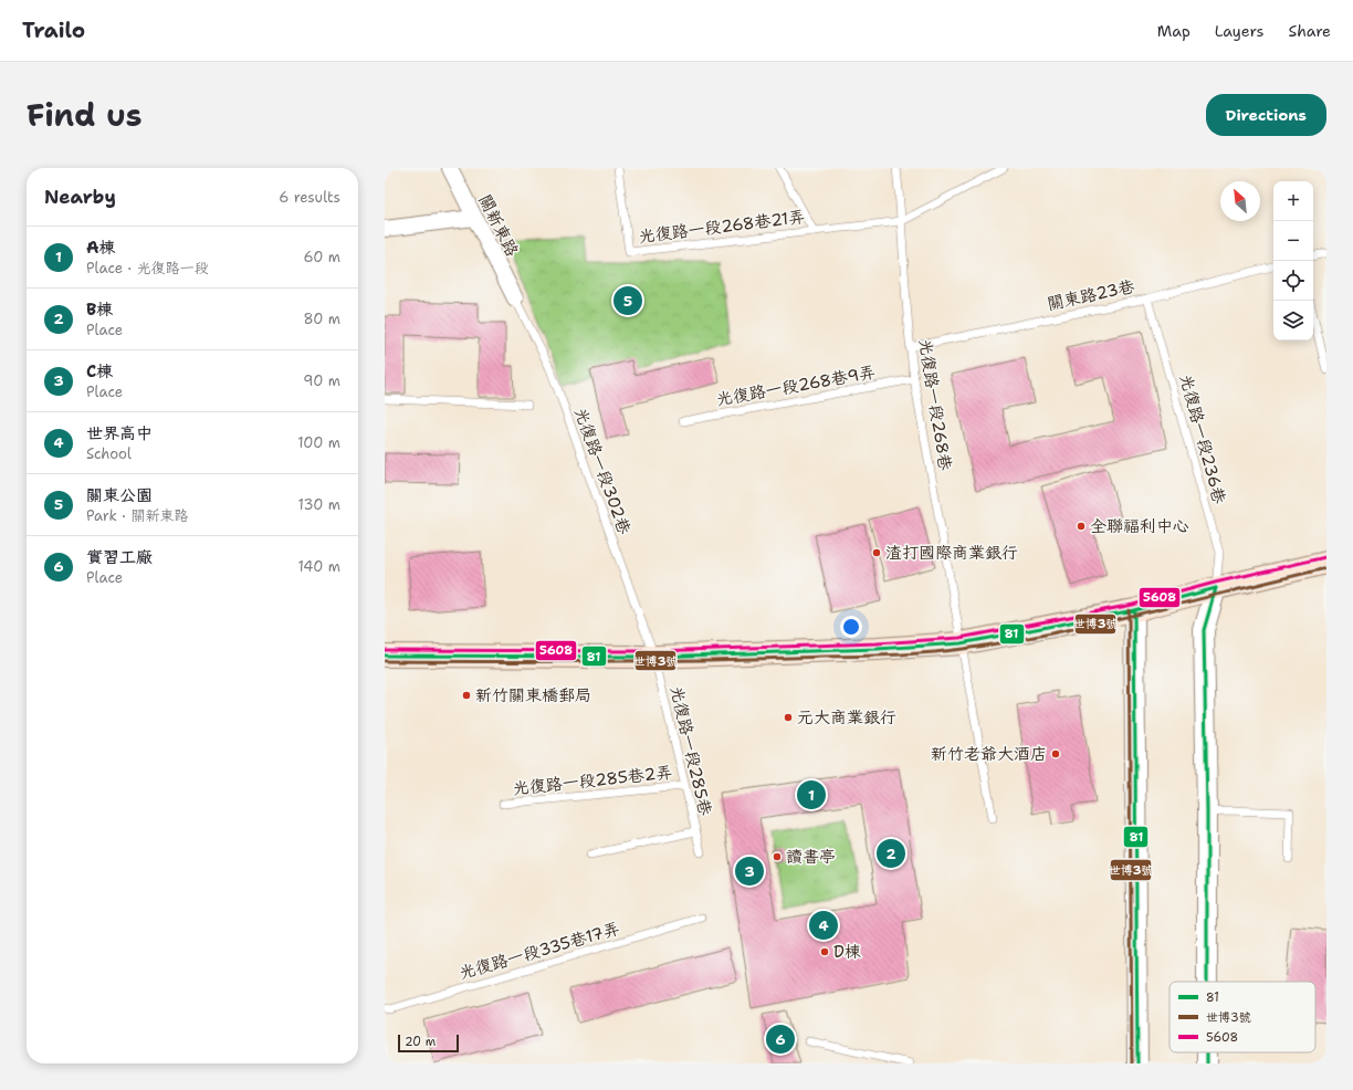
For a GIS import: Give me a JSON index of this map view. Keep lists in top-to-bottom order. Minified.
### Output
{"streets":{"street":["關新東路"],"lane":["光復路一段268巷21弄","關東路23巷","光復路一段268巷9弄","光復路一段268巷","光復路一段236巷","光復路一段302巷","光復路一段285巷","光復路一段285巷2弄","光復路一段335巷17弄"]},"crossings":[["關新東路","光復路一段302巷"],["光復路一段268巷21弄","光復路一段268巷"],["關東路23巷","光復路一段268巷"],["關東路23巷","光復路一段236巷"],["光復路一段268巷9弄","光復路一段268巷"],["光復路一段302巷","光復路一段285巷"],["光復路一段285巷","光復路一段285巷2弄"]],"places":["全聯福利中心","渣打國際商業銀行","新竹關東橋郵局","元大商業銀行","新竹老爺大酒店","讀書亭","D棟"],"lines":["transit line 5608","transit line 世博3號","transit line 81"],"legend":["81","世博3號","5608"],"scale_bar":"20 m","north":"top left","page":{"header":"Trailo","nav":["Map","Layers","Share"],"title":"Find us","buttons":"Directions","heading":["Nearby","6 results"],"map_buttons":["+","−"],"list":[{"mark":"1","name":"A棟","note":"Place · 光復路一段","value":"60 m"},{"mark":"2","name":"B棟","note":"Place","value":"80 m"},{"mark":"3","name":"C棟","note":"Place","value":"90 m"},{"mark":"4","name":"世界高中","note":"School","value":"100 m"},{"mark":"5","name":"關東公園","note":"Park · 關新東路","value":"130 m"},{"mark":"6","name":"實習工廠","note":"Place","value":"140 m"}],"pins":["5","1","2","3","4","6"],"scale":"20 m"}}
